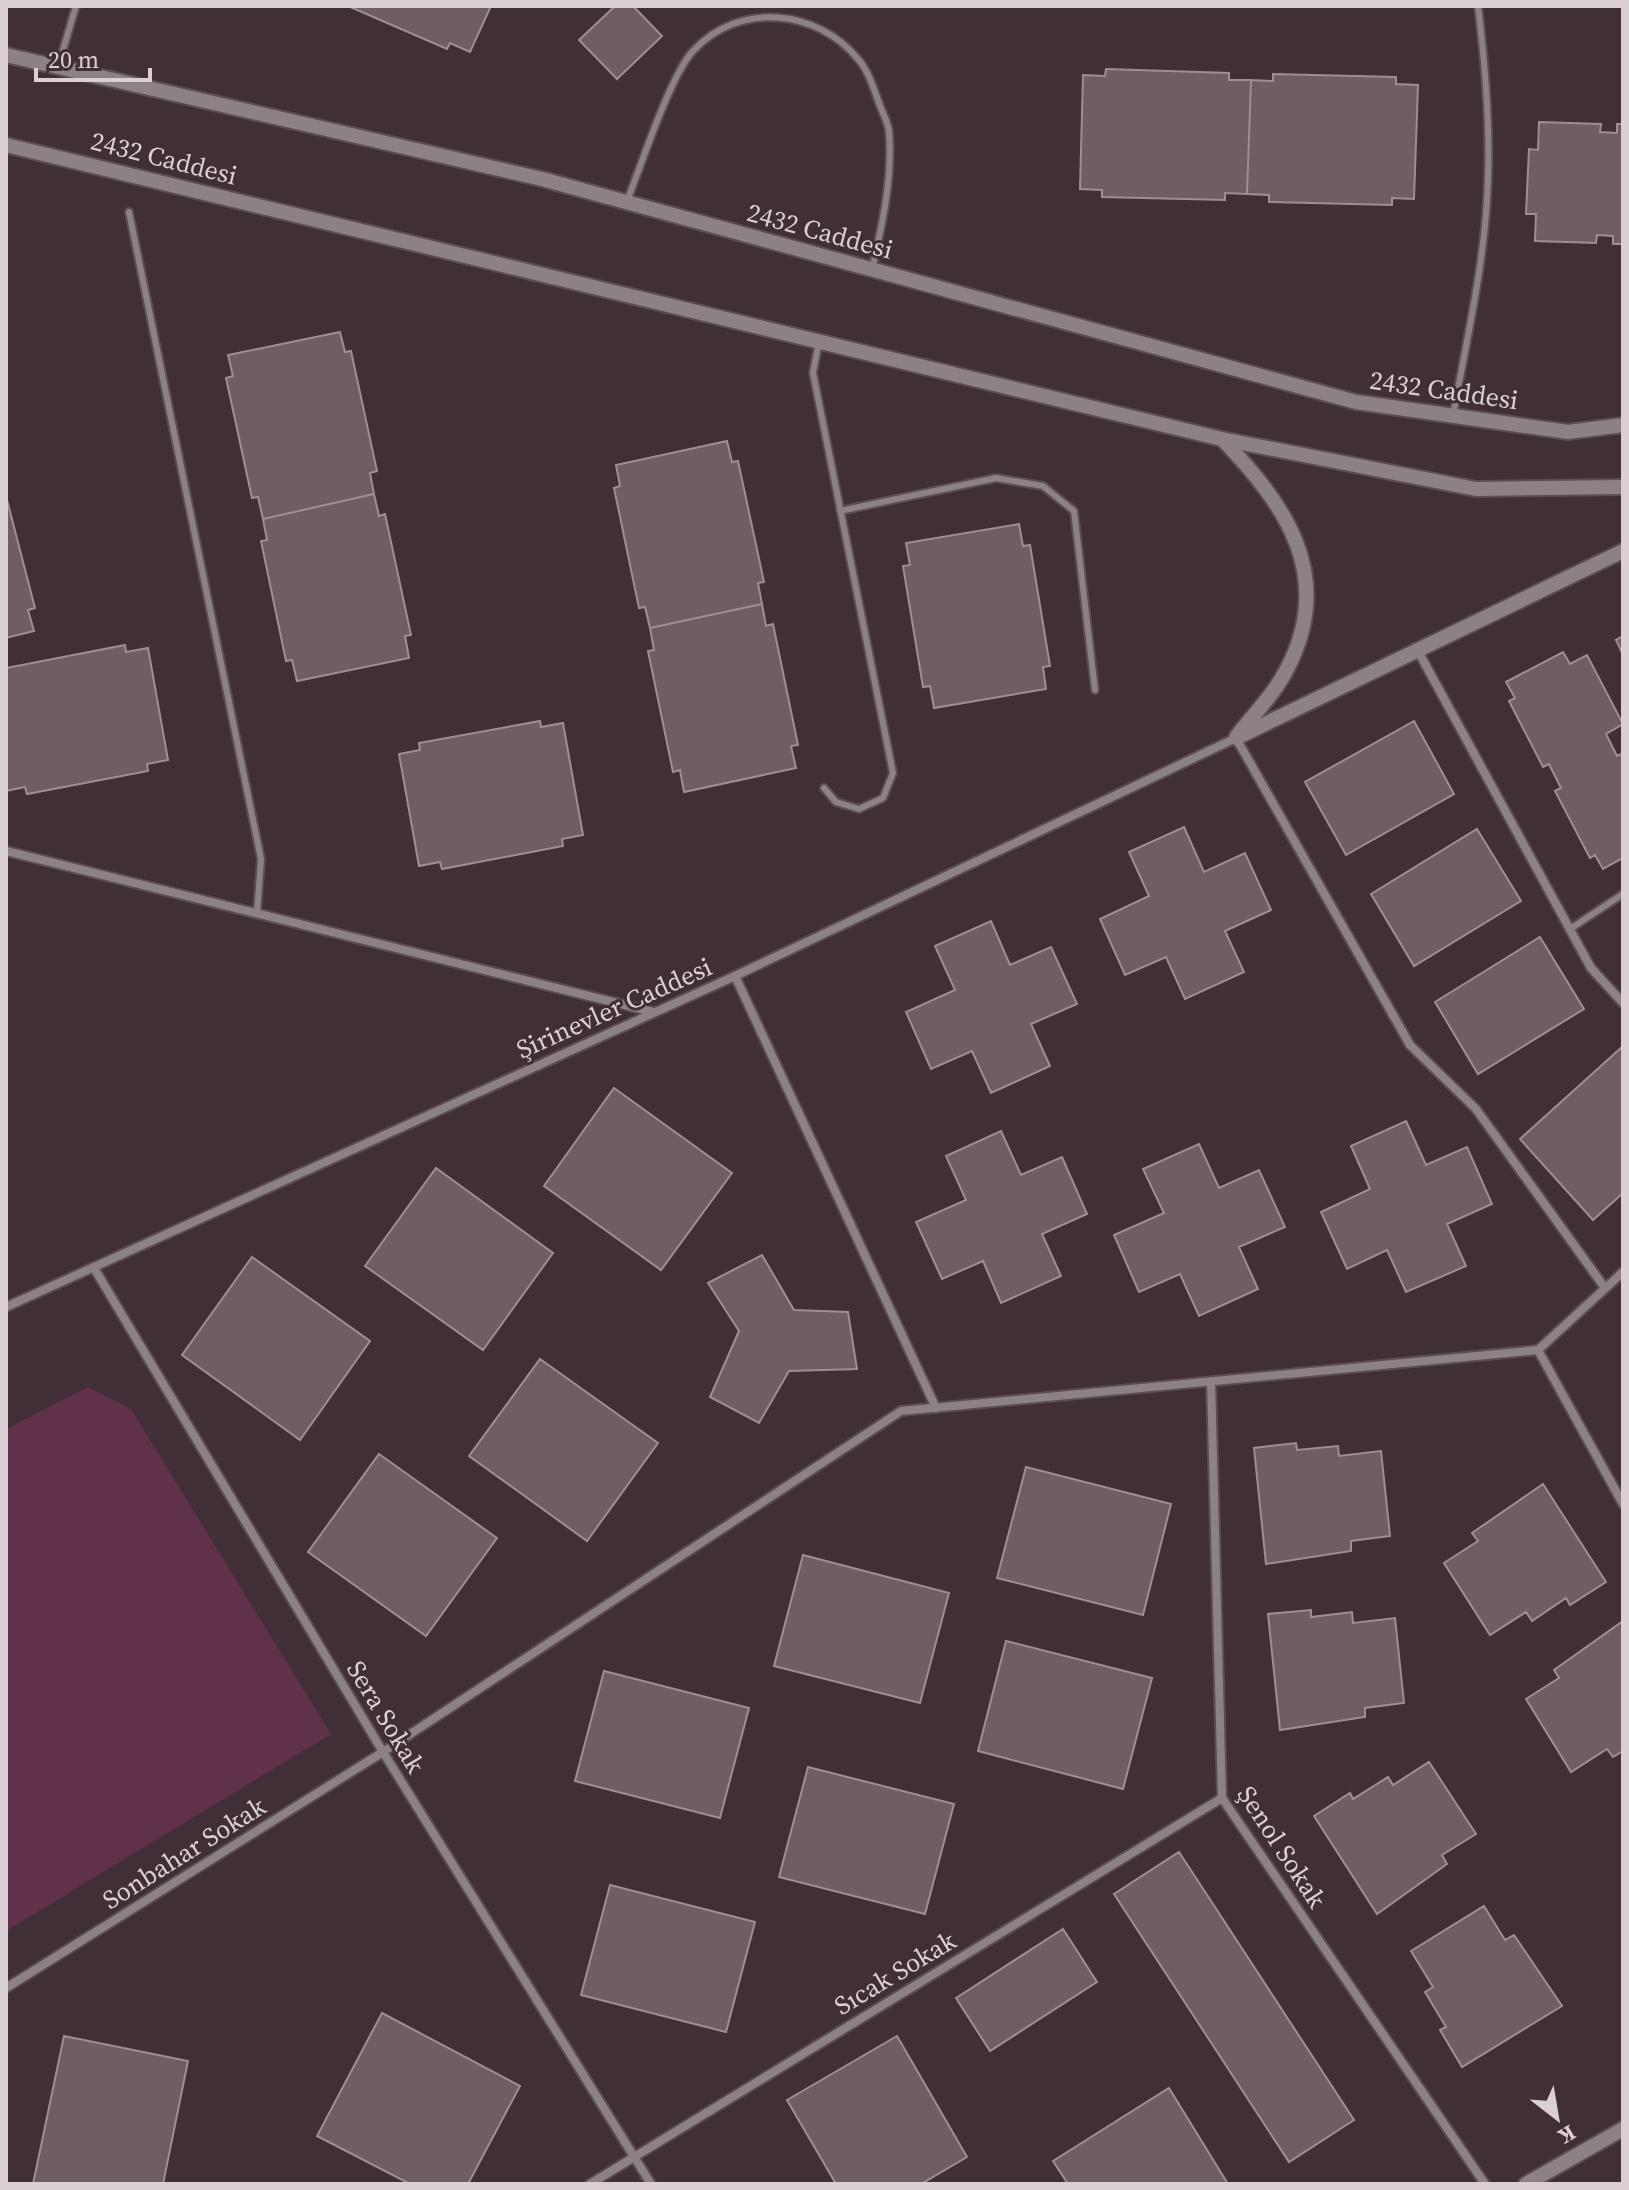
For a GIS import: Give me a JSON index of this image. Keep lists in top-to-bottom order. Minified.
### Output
{"streets":{"street":["2432 Caddesi","Şirinevler Caddesi","Sera Sokak","Şenol Sokak","Sonbahar Sokak","Sıcak Sokak"]},"crossings":[["Şirinevler Caddesi","Sera Sokak"],["Sera Sokak","Sonbahar Sokak"],["Sera Sokak","Sıcak Sokak"],["Şenol Sokak","Sonbahar Sokak"],["Şenol Sokak","Sıcak Sokak"]],"scale_bar":"20 m","north":"bottom right"}
